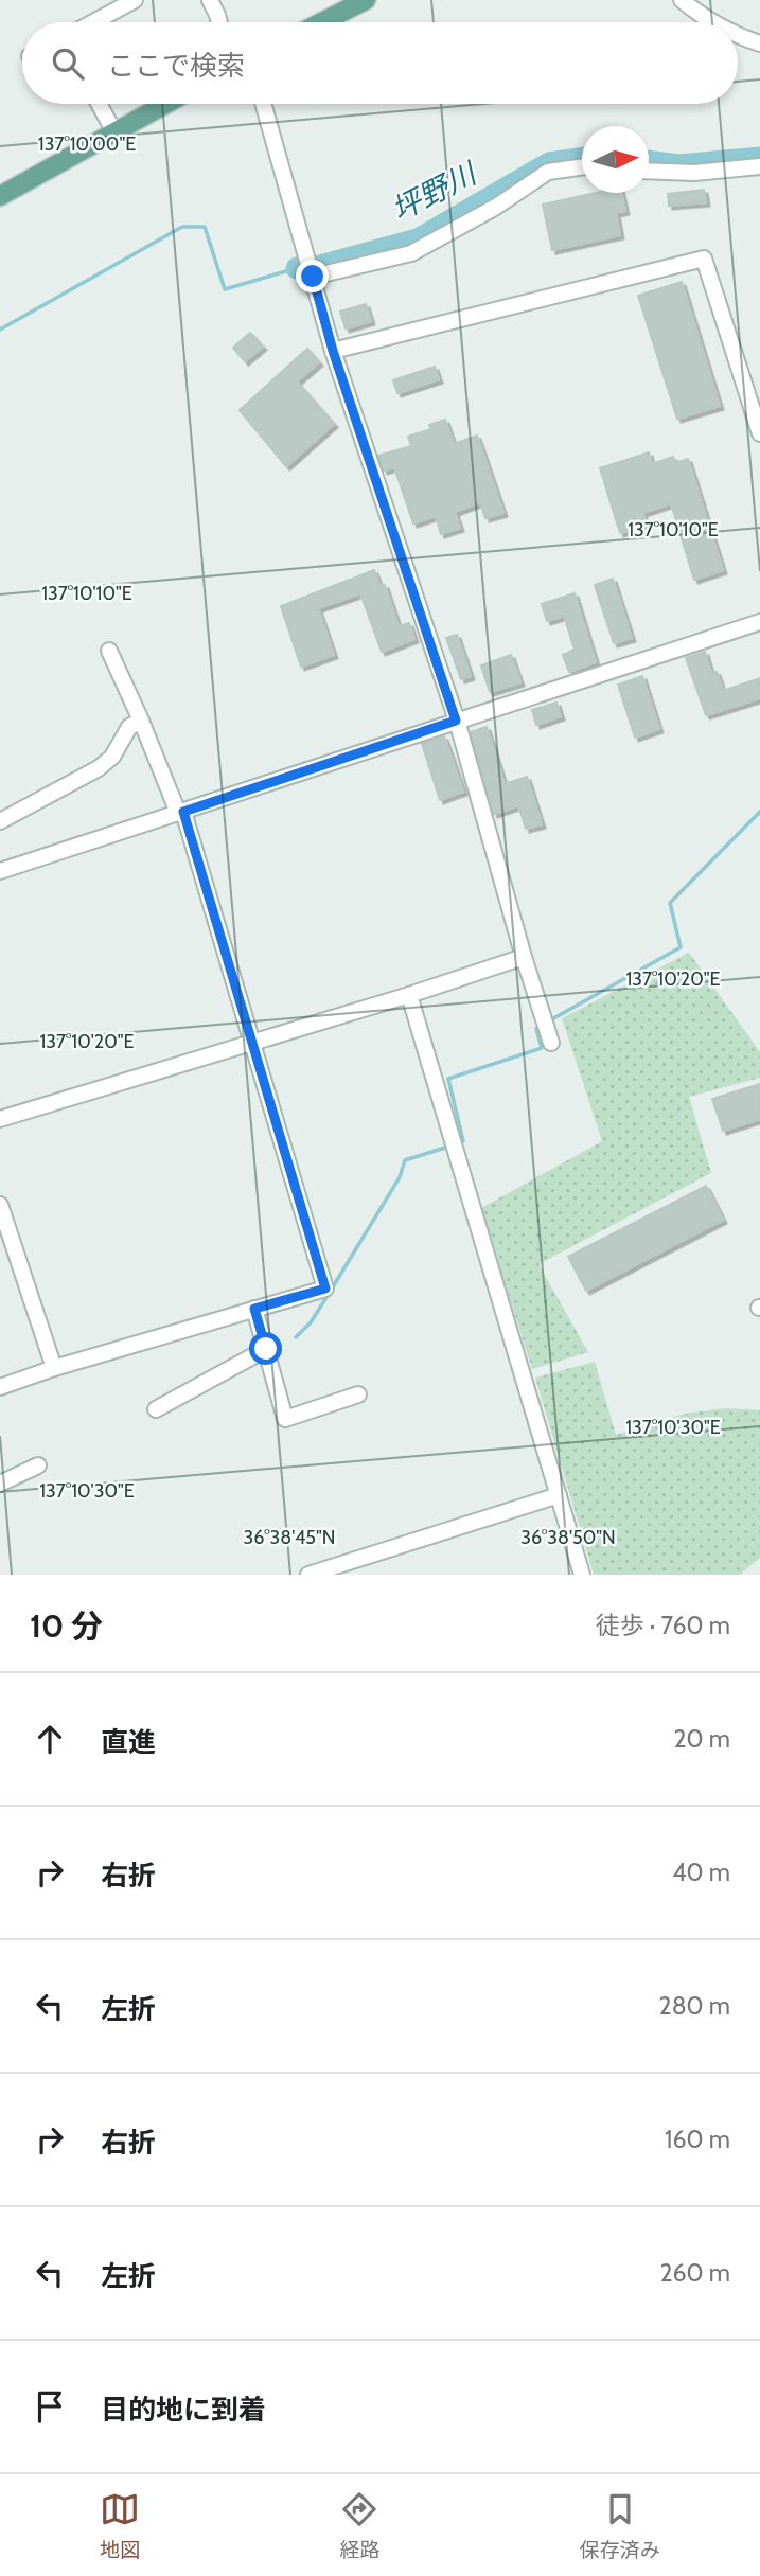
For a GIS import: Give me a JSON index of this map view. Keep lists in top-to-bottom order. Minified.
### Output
{"water":["坪野川"],"north":"right","page":{"search":"ここで検索","heading":["10 分","徒歩 · 760 m"],"list":[["直進","20 m"],["右折","40 m"],["左折","280 m"],["右折","160 m"],["左折","260 m"],"目的地に到着"],"nav":["地図","経路","保存済み"]},"coordinates":["137°10'00\"E","137°10'10\"E","137°10'20\"E","137°10'30\"E","36°38'45\"N","36°38'50\"N"]}
